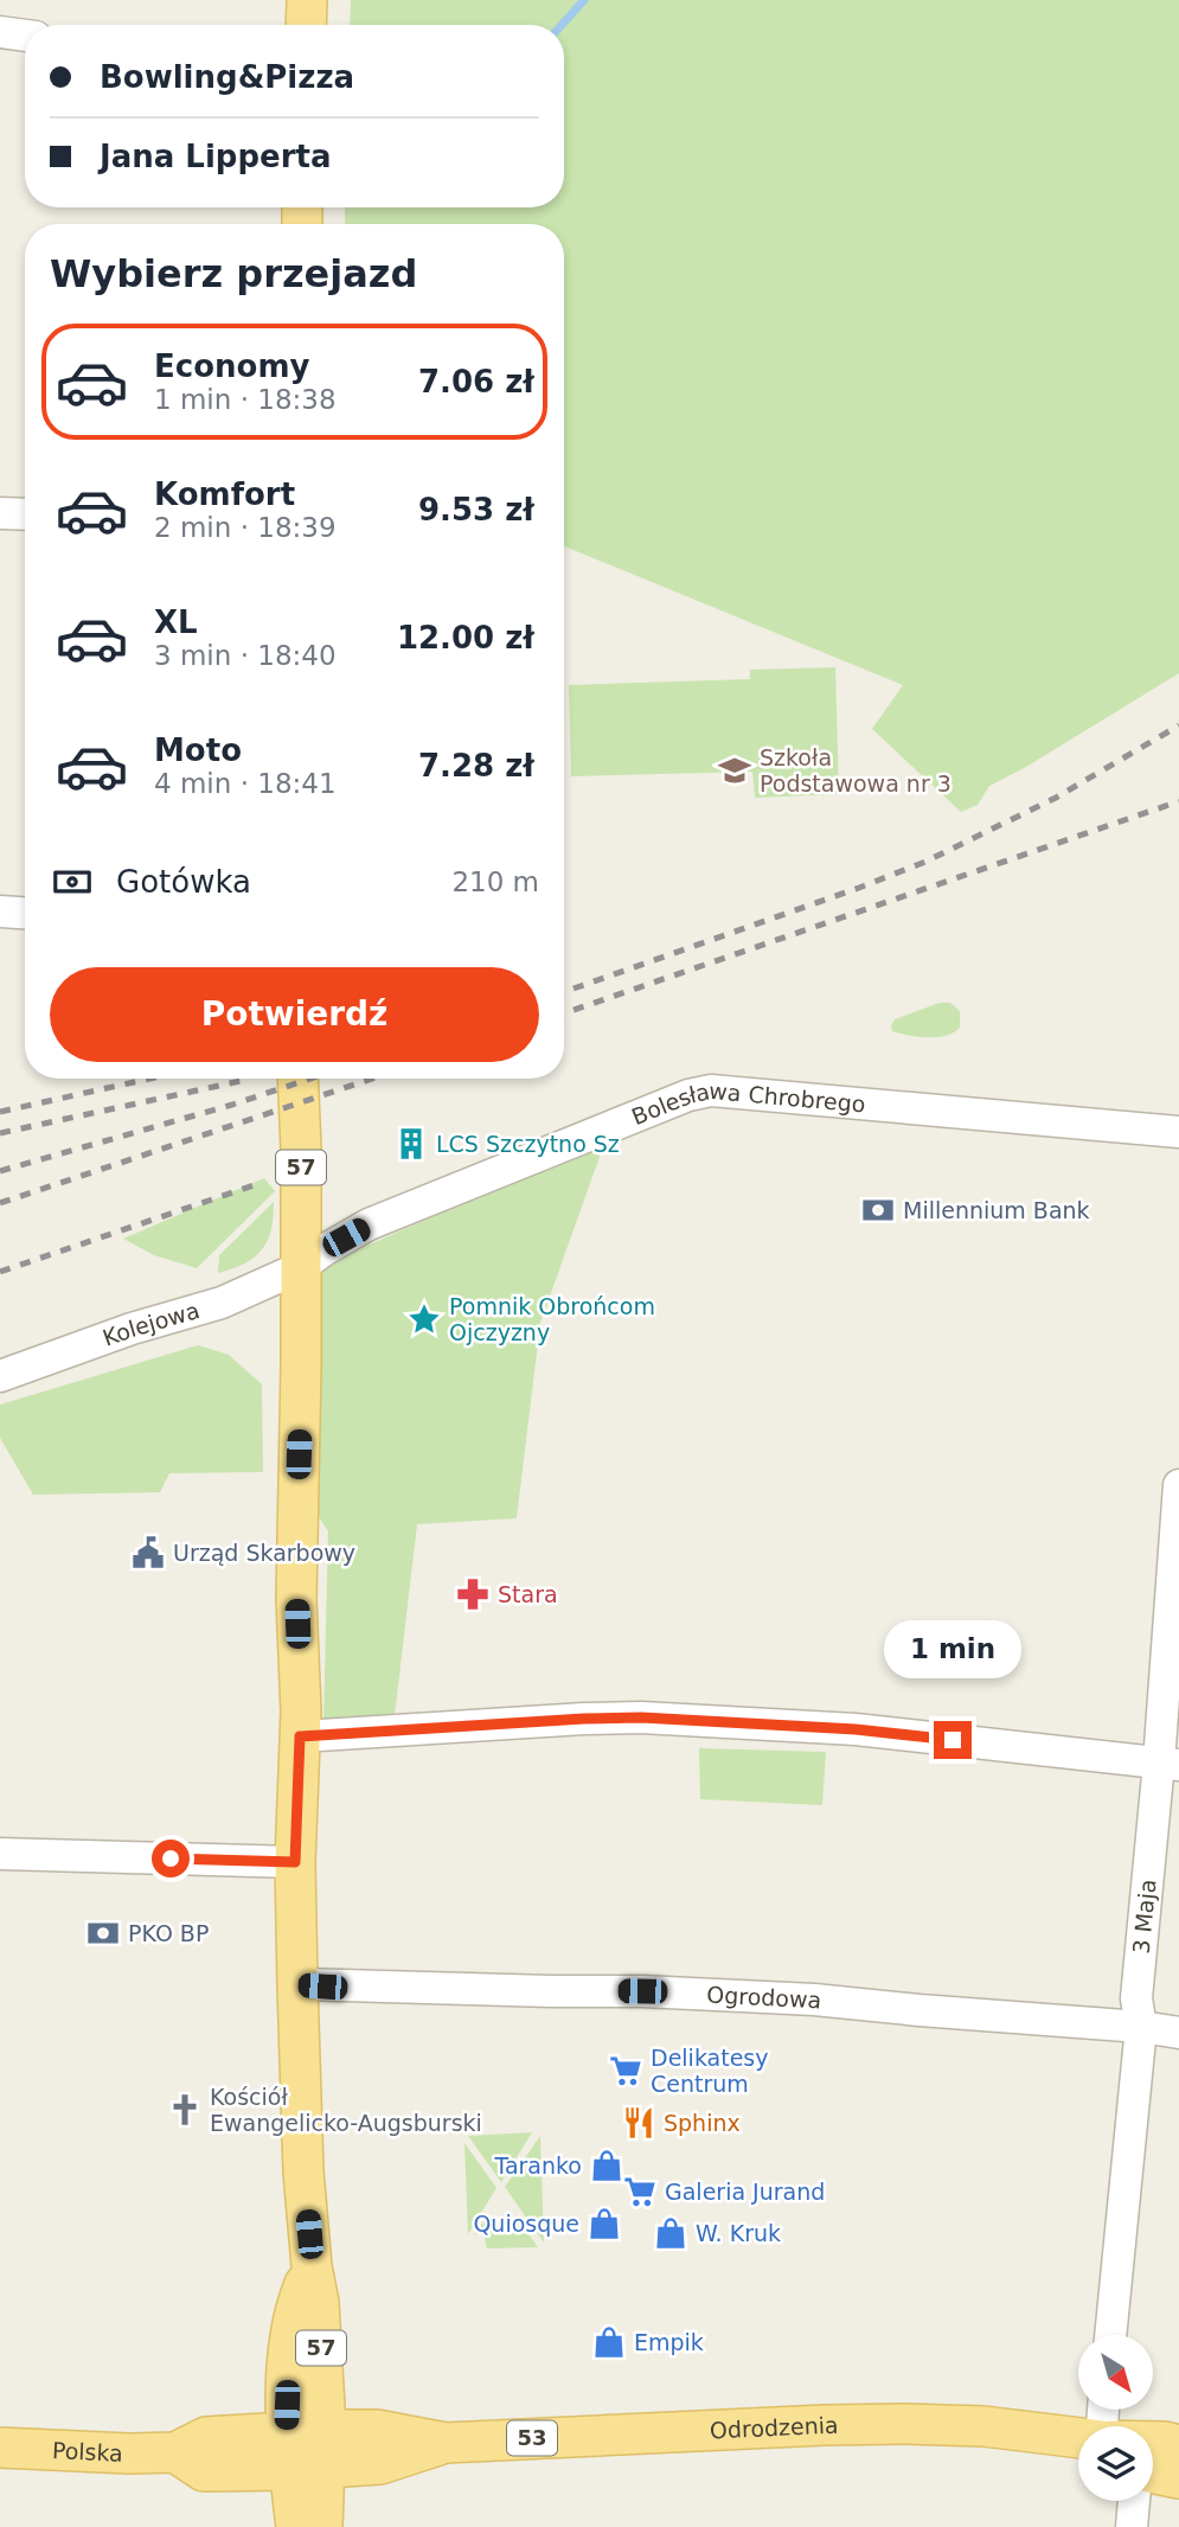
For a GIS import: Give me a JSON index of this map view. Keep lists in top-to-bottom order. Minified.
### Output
{"streets":{"main road":["57","Odrodzenia","53","Polska"],"street":["Bolesława Chrobrego","Kolejowa","3 Maja","Ogrodowa"]},"crossings":[["Bolesława Chrobrego","57"],["Bolesława Chrobrego","Kolejowa"],["57","Kolejowa"],["57","Ogrodowa"],["57","Odrodzenia"],["57","Polska"],["3 Maja","Ogrodowa"],["Odrodzenia","Polska"]],"places":{"school or university":["Szkoła Podstawowa nr 3"],"building":["LCS Szczytno Sz"],"bank":["Millennium Bank","PKO BP"],"place":["Pomnik Obrońcom Ojczyzny"],"public building":["Urząd Skarbowy"],"pharmacy":["Stara"],"supermarket":["Delikatesy Centrum","Galeria Jurand"],"church":["Kościół Ewangelicko-Augsburski"],"restaurant":["Sphinx"],"shop":["Taranko","Quiosque","W. Kruk","Empik"]},"north":"bottom right","page":{"banner":["Bowling&Pizza","Jana Lipperta"],"heading":"Wybierz przejazd","list":[{"name":"Economy","note":"1 min · 18:38","value":"7.06 zł"},{"name":"Komfort","note":"2 min · 18:39","value":"9.53 zł"},{"name":"XL","note":"3 min · 18:40","value":"12.00 zł"},{"name":"Moto","note":"4 min · 18:41","value":"7.28 zł"}],"pay":["Gotówka","210 m"],"buttons":"Potwierdź","bubble":"1 min"}}
